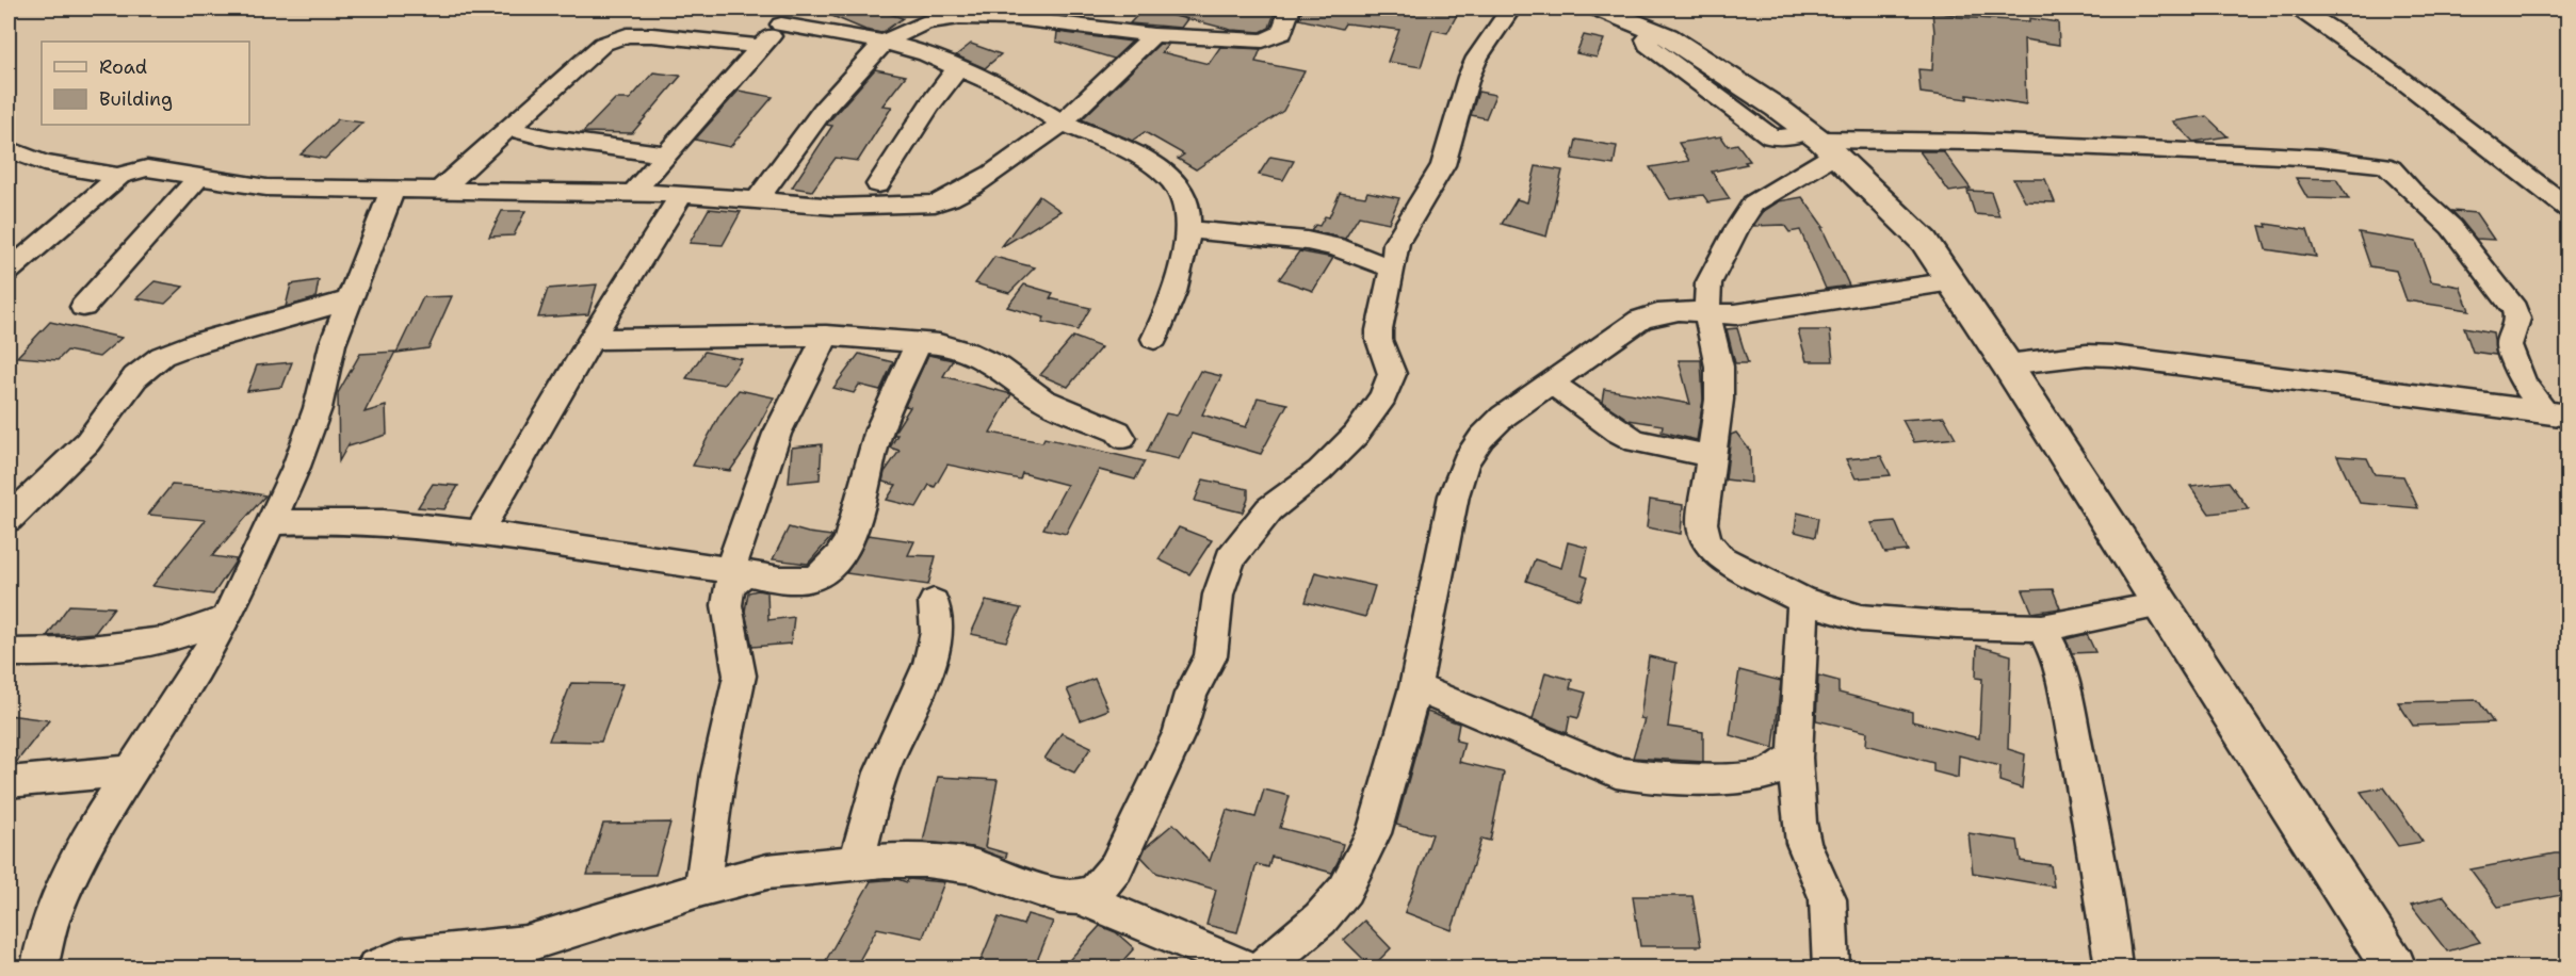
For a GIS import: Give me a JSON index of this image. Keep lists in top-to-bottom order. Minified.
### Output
{"legend":["Road","Building"]}
